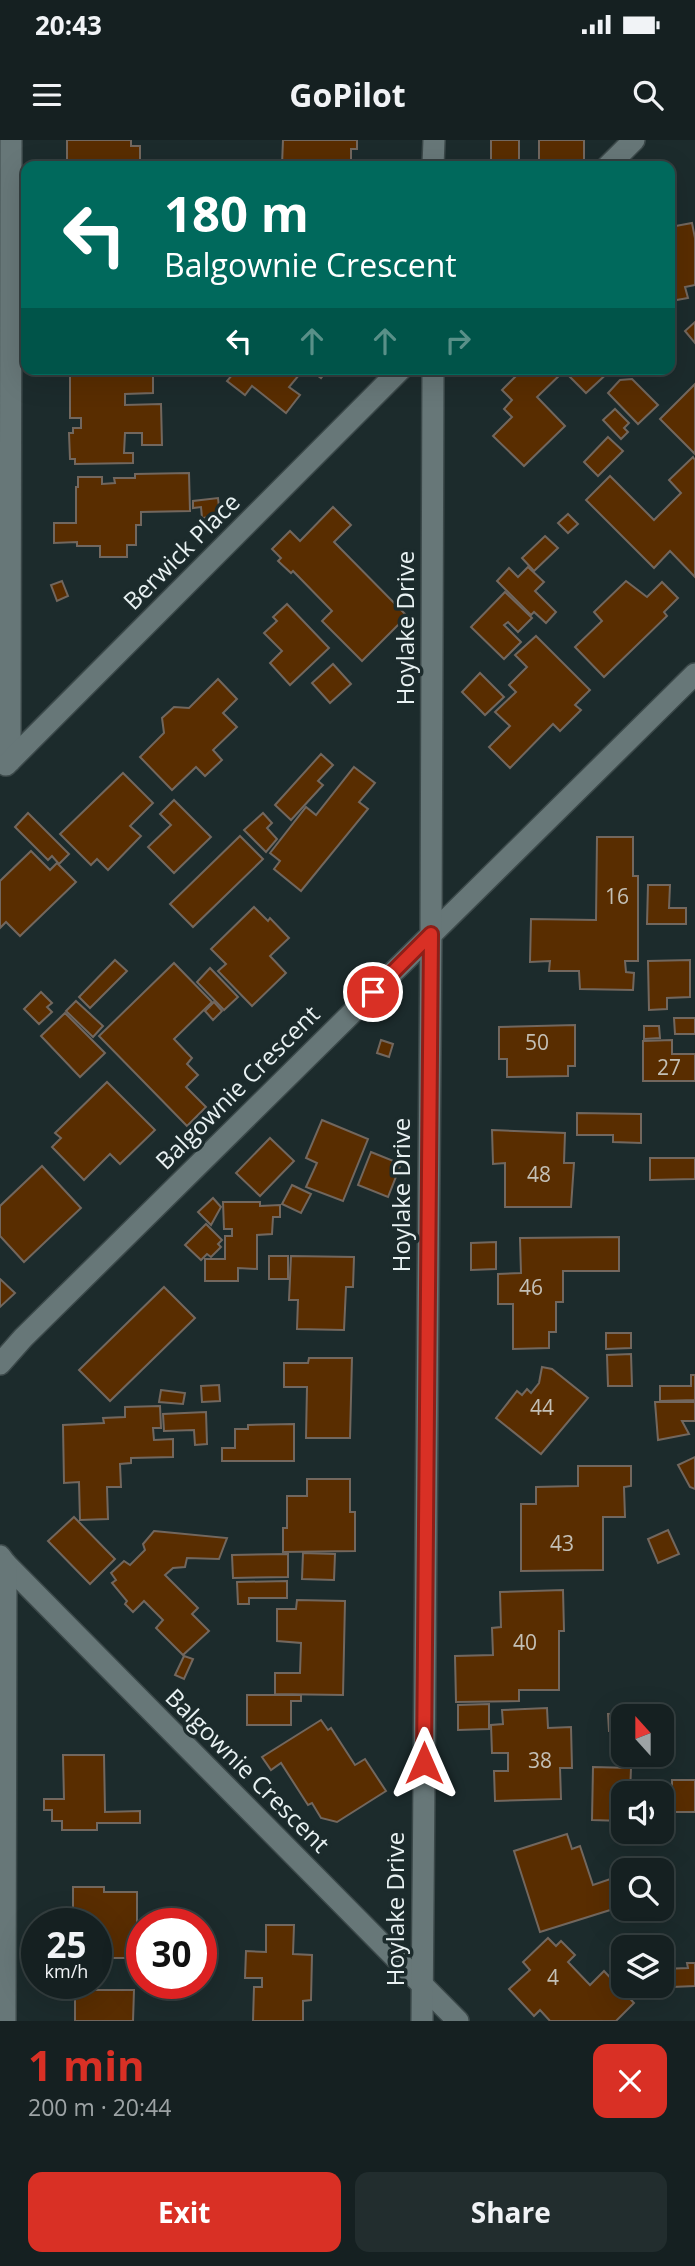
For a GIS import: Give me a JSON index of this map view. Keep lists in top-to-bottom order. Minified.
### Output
{"streets":{"street":["Berwick Place","Hoylake Drive","Balgownie Crescent"]},"crossings":[["Hoylake Drive","Balgownie Crescent"]],"house_numbers":["16","50","27","48","46","44","43","40","38","4"],"north":"top","page":{"status":"20:43","header":"GoPilot","turn":["180 m","Balgownie Crescent"],"speed":"25 km/h","limit":"30","heading":["1 min","200 m · 20:44"],"buttons":["Exit","Share"]}}
